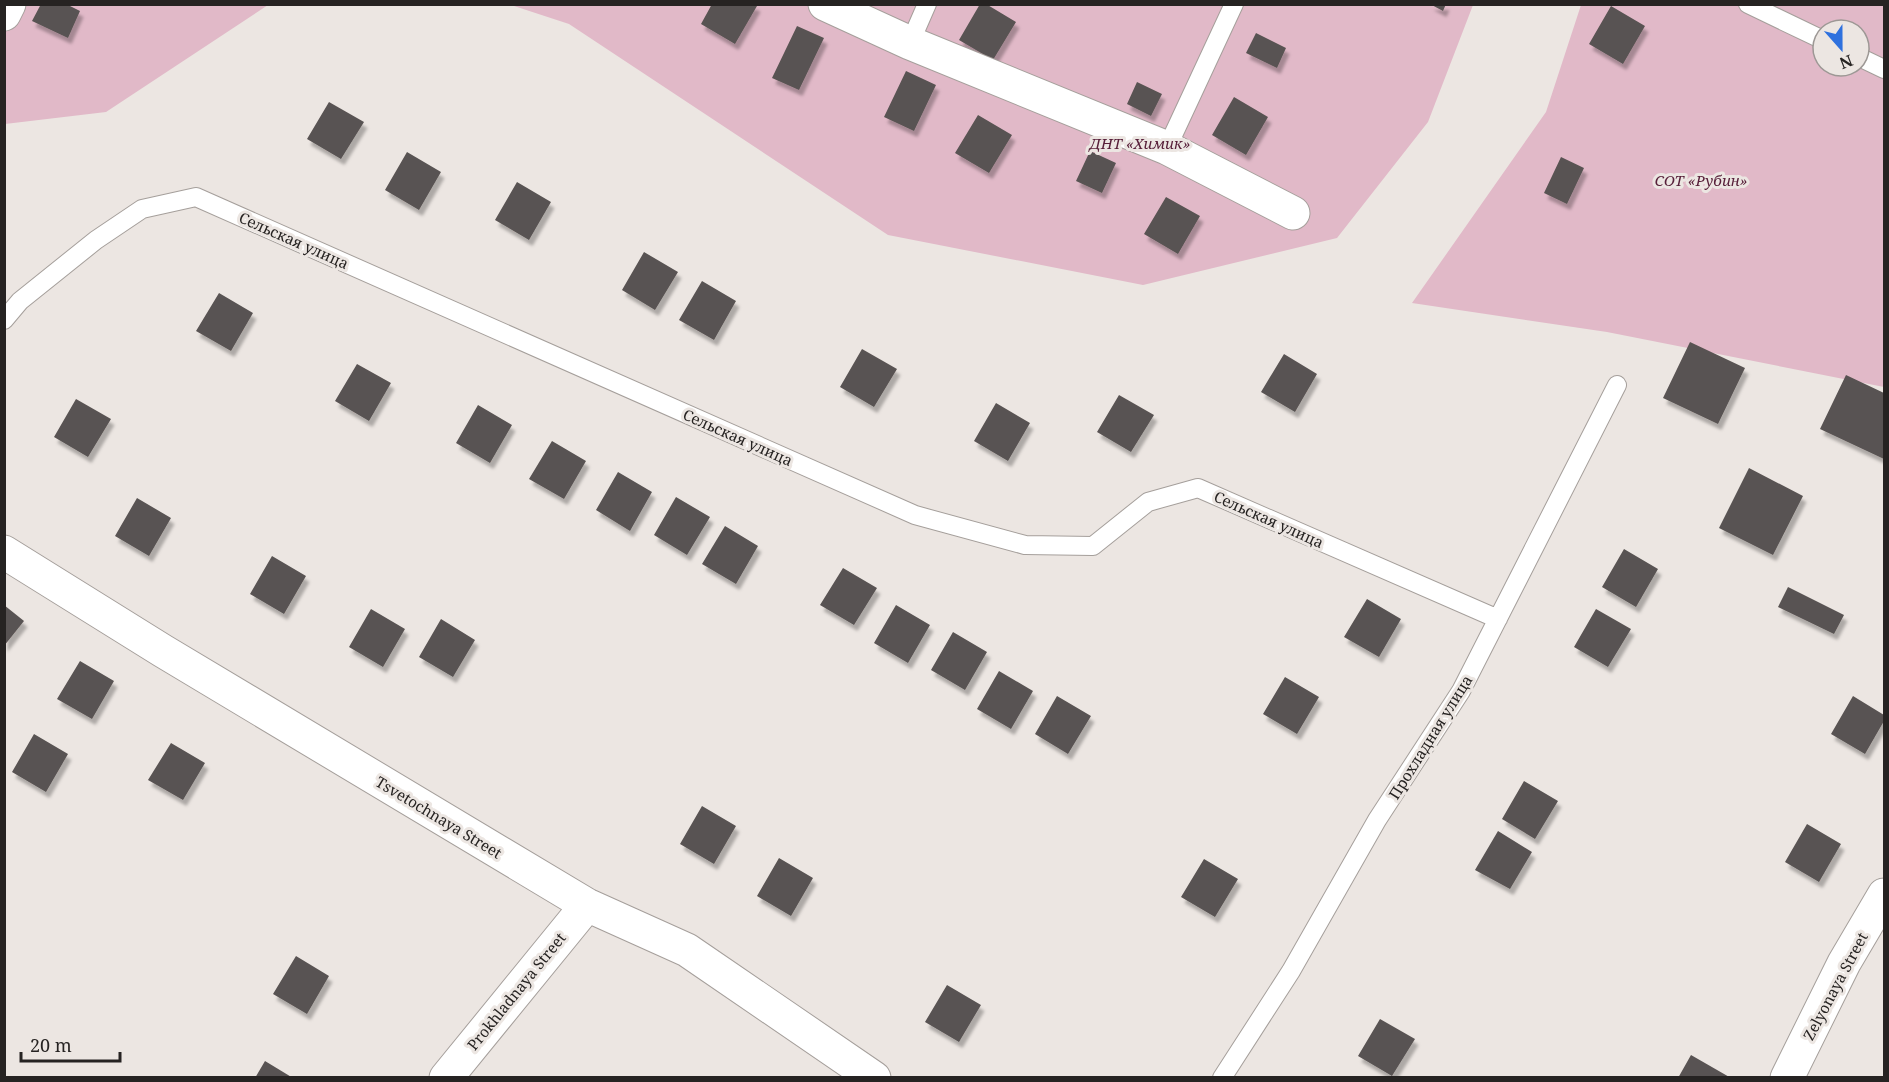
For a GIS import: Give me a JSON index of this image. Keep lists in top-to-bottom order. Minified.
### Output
{"streets":{"street":["Tsvetochnaya Street","Zelyonaya Street","Prokhladnaya Street"],"lane":["Сельская улица","Прохладная улица"]},"crossings":[["Сельская улица","Прохладная улица"],["Tsvetochnaya Street","Prokhladnaya Street"]],"parks":["ДНТ «Химик»","СОТ «Рубин»"],"scale_bar":"20 m","north":"bottom"}
